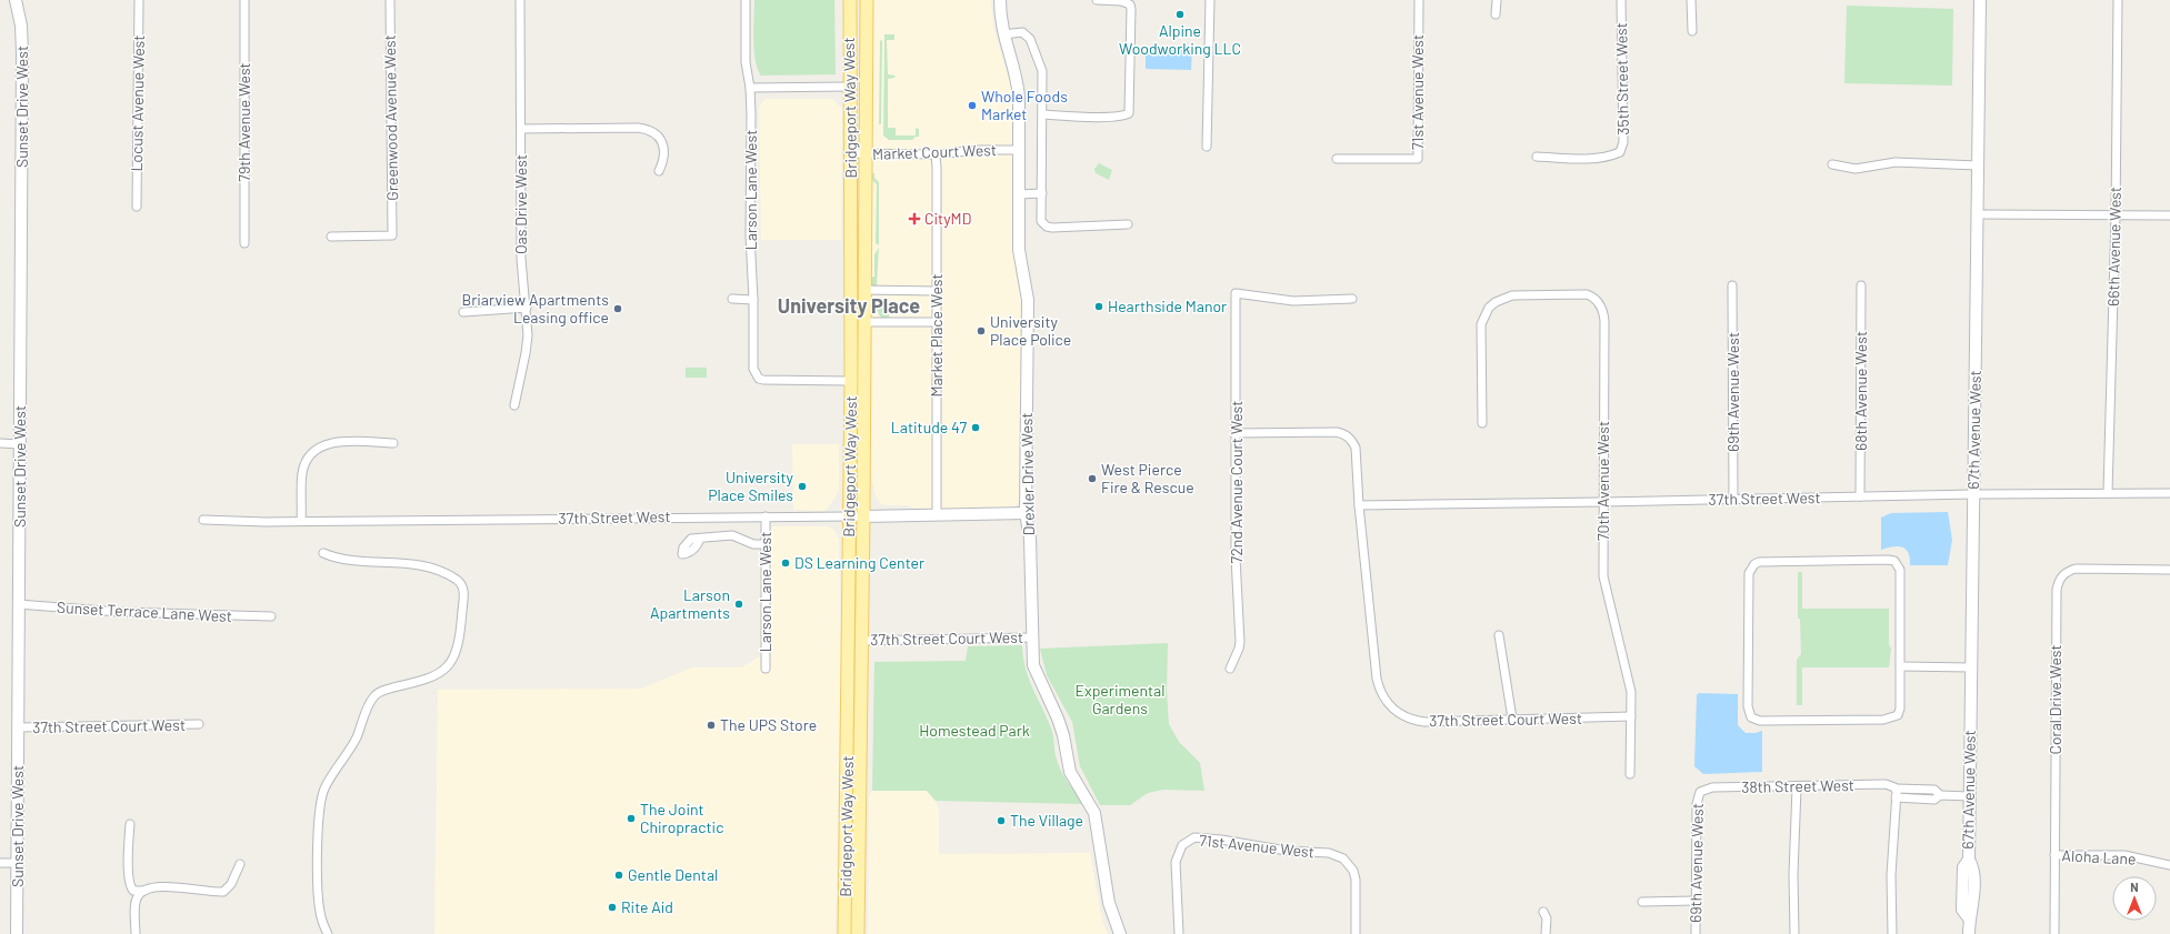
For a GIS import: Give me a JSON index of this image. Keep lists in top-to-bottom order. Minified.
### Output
{"streets":{"main road":["Bridgeport Way West"],"street":["35th Street West","71st Avenue West","Locust Avenue West","Sunset Drive West","Greenwood Avenue West","79th Avenue West","Market Court West","Larson Lane West","Oas Drive West","66th Avenue West","Market Place West","68th Avenue West","69th Avenue West","67th Avenue West","Drexler Drive West","70th Avenue West","72nd Avenue Court West","37th Street West","Sunset Terrace Lane West","37th Street Court West","Coral Drive West","38th Street West","Aloha Lane"]},"crossings":[["Sunset Drive West","Sunset Terrace Lane West"],["Sunset Drive West","37th Street Court West"],["Bridgeport Way West","Market Court West"],["Bridgeport Way West","Larson Lane West"],["Bridgeport Way West","37th Street West"],["Bridgeport Way West","37th Street Court West"],["Market Court West","Market Place West"],["Market Court West","Drexler Drive West"],["Larson Lane West","37th Street West"],["66th Avenue West","37th Street West"],["Market Place West","37th Street West"],["68th Avenue West","37th Street West"],["69th Avenue West","37th Street West"],["69th Avenue West","38th Street West"],["67th Avenue West","37th Street West"],["67th Avenue West","38th Street West"],["Drexler Drive West","37th Street West"],["Drexler Drive West","37th Street Court West"],["70th Avenue West","37th Street West"],["70th Avenue West","37th Street Court West"],["37th Street West","37th Street Court West"],["Coral Drive West","Aloha Lane"]],"districts":["University Place"],"parks":["Experimental Gardens","Homestead Park"],"places":{"other":["Alpine Woodworking LLC","Whole Foods Market","Hearthside Manor","Briarview Apartments Leasing office","University Place Police","Latitude 47","West Pierce Fire & Rescue","University Place Smiles","DS Learning Center","Larson Apartments","The UPS Store","The Joint Chiropractic","The Village","Gentle Dental","Rite Aid"],"health":["CityMD"]},"north":"top"}
